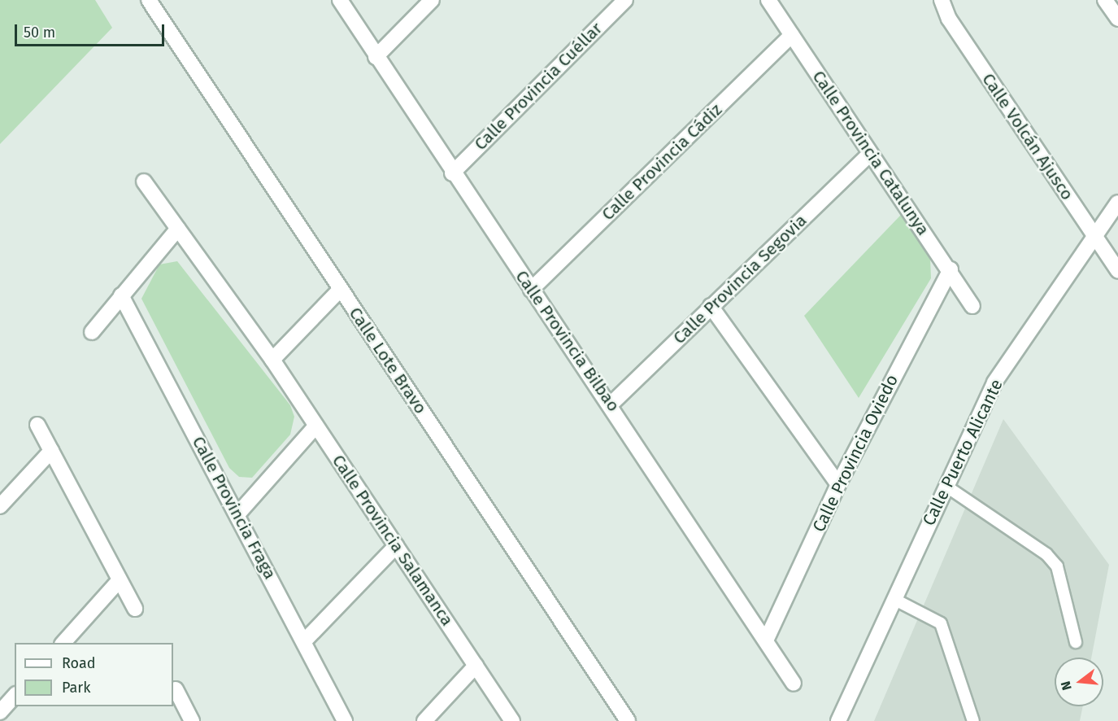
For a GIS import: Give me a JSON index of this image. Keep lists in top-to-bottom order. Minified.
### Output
{"streets":{"street":["Calle Provincia Cuéllar","Calle Volcán Ajusco","Calle Provincia Catalunya","Calle Provincia Cádiz","Calle Provincia Segovia","Calle Provincia Bilbao","Calle Lote Bravo","Calle Puerto Alicante","Calle Provincia Oviedo","Calle Provincia Fraga","Calle Provincia Salamanca"]},"crossings":[["Calle Provincia Cuéllar","Calle Provincia Bilbao"],["Calle Volcán Ajusco","Calle Puerto Alicante"],["Calle Provincia Catalunya","Calle Provincia Cádiz"],["Calle Provincia Catalunya","Calle Provincia Segovia"],["Calle Provincia Catalunya","Calle Provincia Oviedo"],["Calle Provincia Cádiz","Calle Provincia Bilbao"],["Calle Provincia Segovia","Calle Provincia Bilbao"],["Calle Provincia Bilbao","Calle Provincia Oviedo"]],"legend":["Road","Park"],"scale_bar":"50 m","north":"left"}
